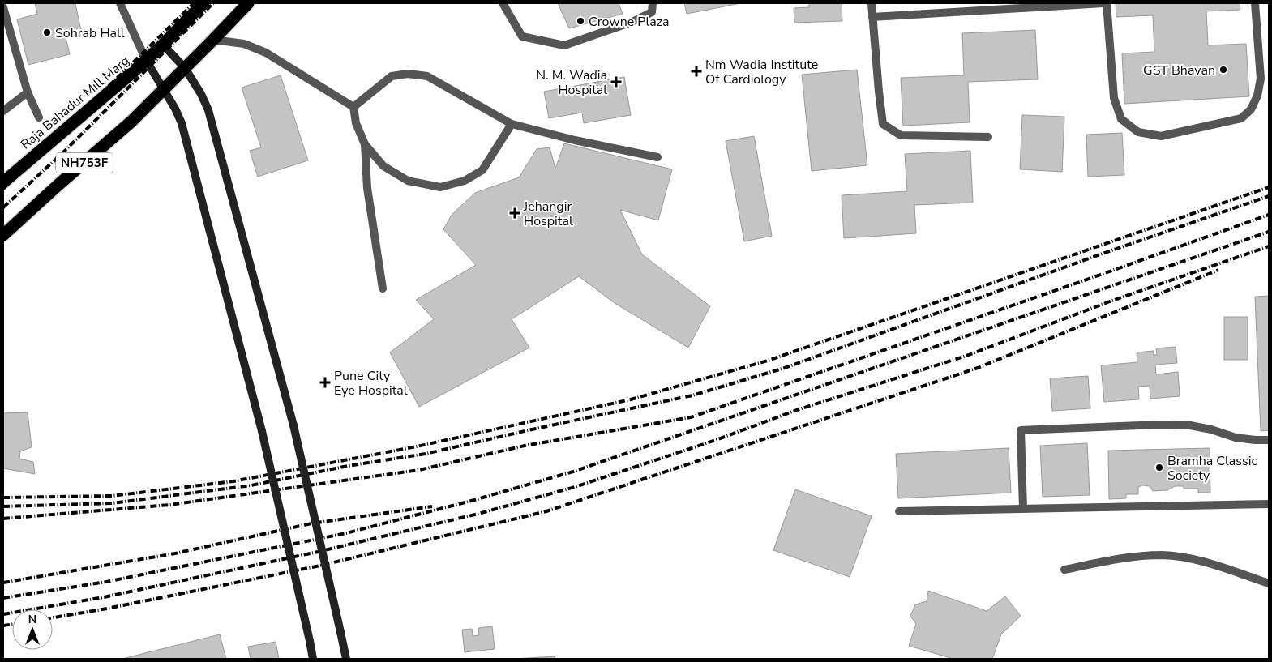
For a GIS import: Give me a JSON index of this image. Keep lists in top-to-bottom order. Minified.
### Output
{"streets":{"highway":["Raja Bahadur Mill Marg","NH753F"]},"crossings":[["Raja Bahadur Mill Marg","NH753F"]],"places":{"other":["Crowne Plaza","Sohrab Hall","GST Bhavan","Bramha Classic Society"],"health":["Nm Wadia Institute Of Cardiology","N. M. Wadia Hospital","Jehangir Hospital","Pune City Eye Hospital"]},"north":"top"}
